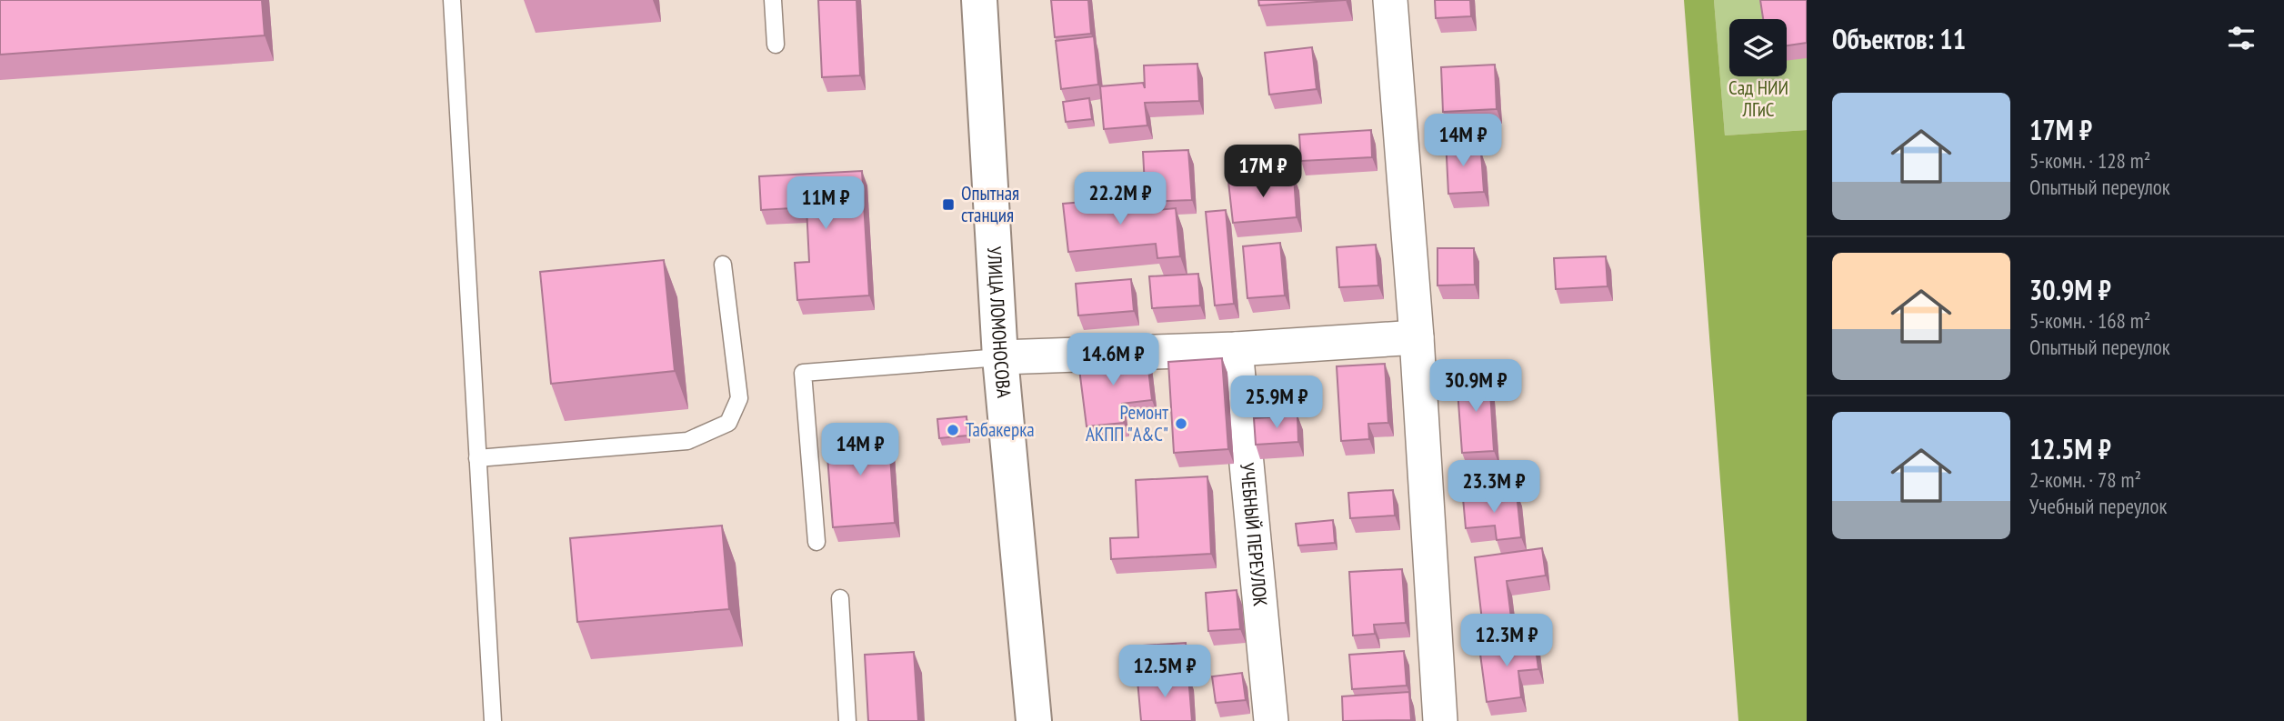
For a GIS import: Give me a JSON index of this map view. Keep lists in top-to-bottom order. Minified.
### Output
{"streets":{"main road":["УЛИЦА ЛОМОНОСОВА"],"street":["УЧЕБНЫЙ ПЕРЕУЛОК"]},"parks":["Сад НИИ ЛГиС"],"places":{"transit":["Опытная станция"],"other":["Ремонт АКПП \"A&C\"","Табакерка"]},"page":{"heading":"Объектов: 11","list":[{"name":"17M ₽","note":"5-комн. · 128 m² · Опытный переулок"},{"name":"30.9M ₽","note":"5-комн. · 168 m² · Опытный переулок"},{"name":"12.5M ₽","note":"2-комн. · 78 m² · Учебный переулок"}],"price":["14M ₽","17M ₽","22.2M ₽","11M ₽","14.6M ₽","30.9M ₽","25.9M ₽","14M ₽","23.3M ₽","12.3M ₽","12.5M ₽"]}}
